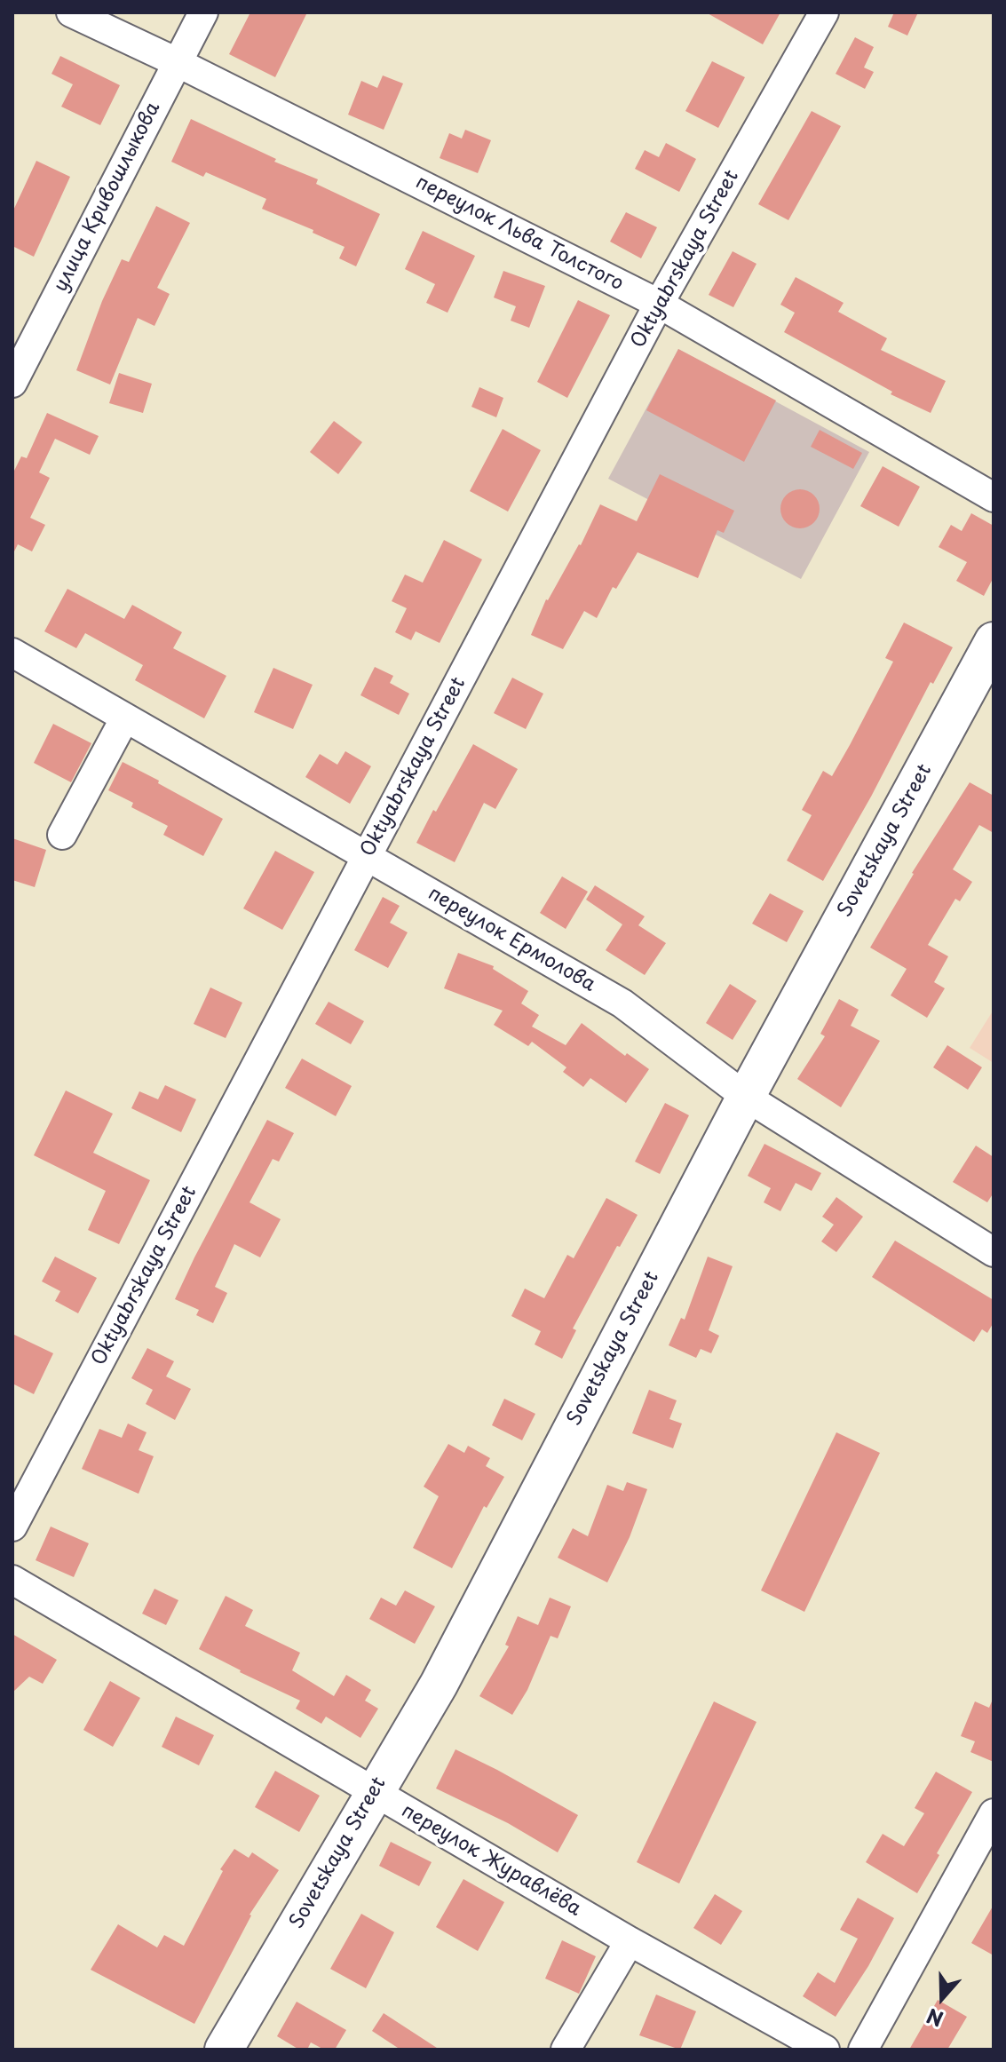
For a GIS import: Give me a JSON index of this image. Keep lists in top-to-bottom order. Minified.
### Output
{"streets":{"main road":["Sovetskaya Street"],"street":["улица Кривошлыкова","переулок Льва Толстого","Oktyabrskaya Street","переулок Ермолова","переулок Журавлёва"]},"crossings":[["улица Кривошлыкова","переулок Льва Толстого"],["переулок Льва Толстого","Oktyabrskaya Street"],["Oktyabrskaya Street","переулок Ермолова"],["Sovetskaya Street","переулок Ермолова"],["Sovetskaya Street","переулок Журавлёва"]],"north":"bottom"}
